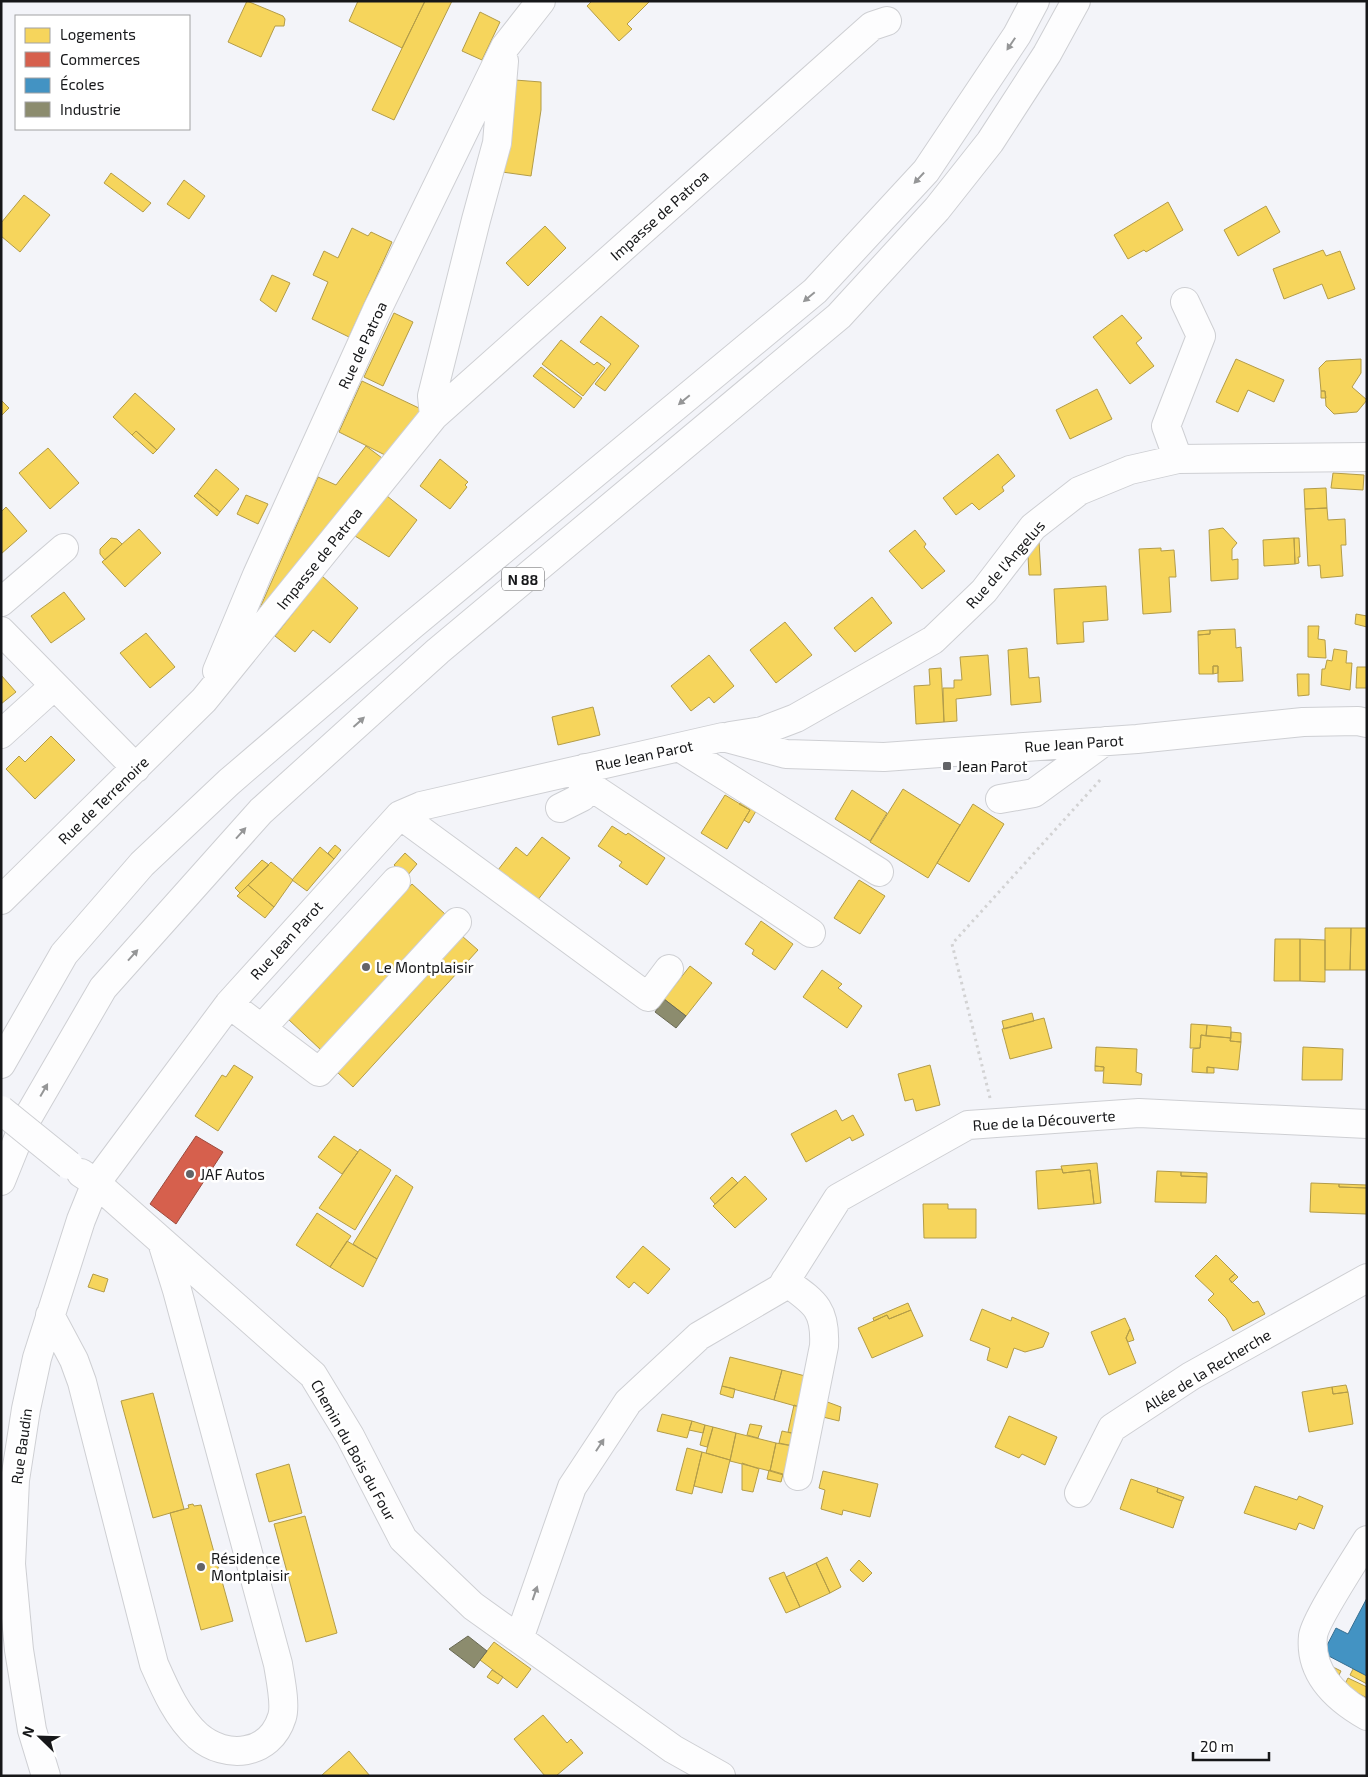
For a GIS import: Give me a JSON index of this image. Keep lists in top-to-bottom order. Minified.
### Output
{"streets":{"main road":["Impasse de Patroa","Rue de Patroa","Rue de l'Angelus","N 88","Rue Jean Parot","Rue de Terrenoire","Rue de la Découverte","Allée de la Recherche","Rue Baudin","Chemin du Bois du Four"]},"crossings":[["Impasse de Patroa","Rue de Patroa"],["Impasse de Patroa","Rue de Terrenoire"],["Rue de Patroa","Rue de Terrenoire"],["Rue de l'Angelus","Rue Jean Parot"],["Rue Jean Parot","Rue Baudin"],["Rue Jean Parot","Chemin du Bois du Four"],["Rue Baudin","Chemin du Bois du Four"]],"places":{"transit":["Jean Parot"],"other":["Le Montplaisir","JAF Autos","Résidence Montplaisir"]},"legend":["Logements","Commerces","Écoles","Industrie"],"scale_bar":"20 m","north":"top left"}
